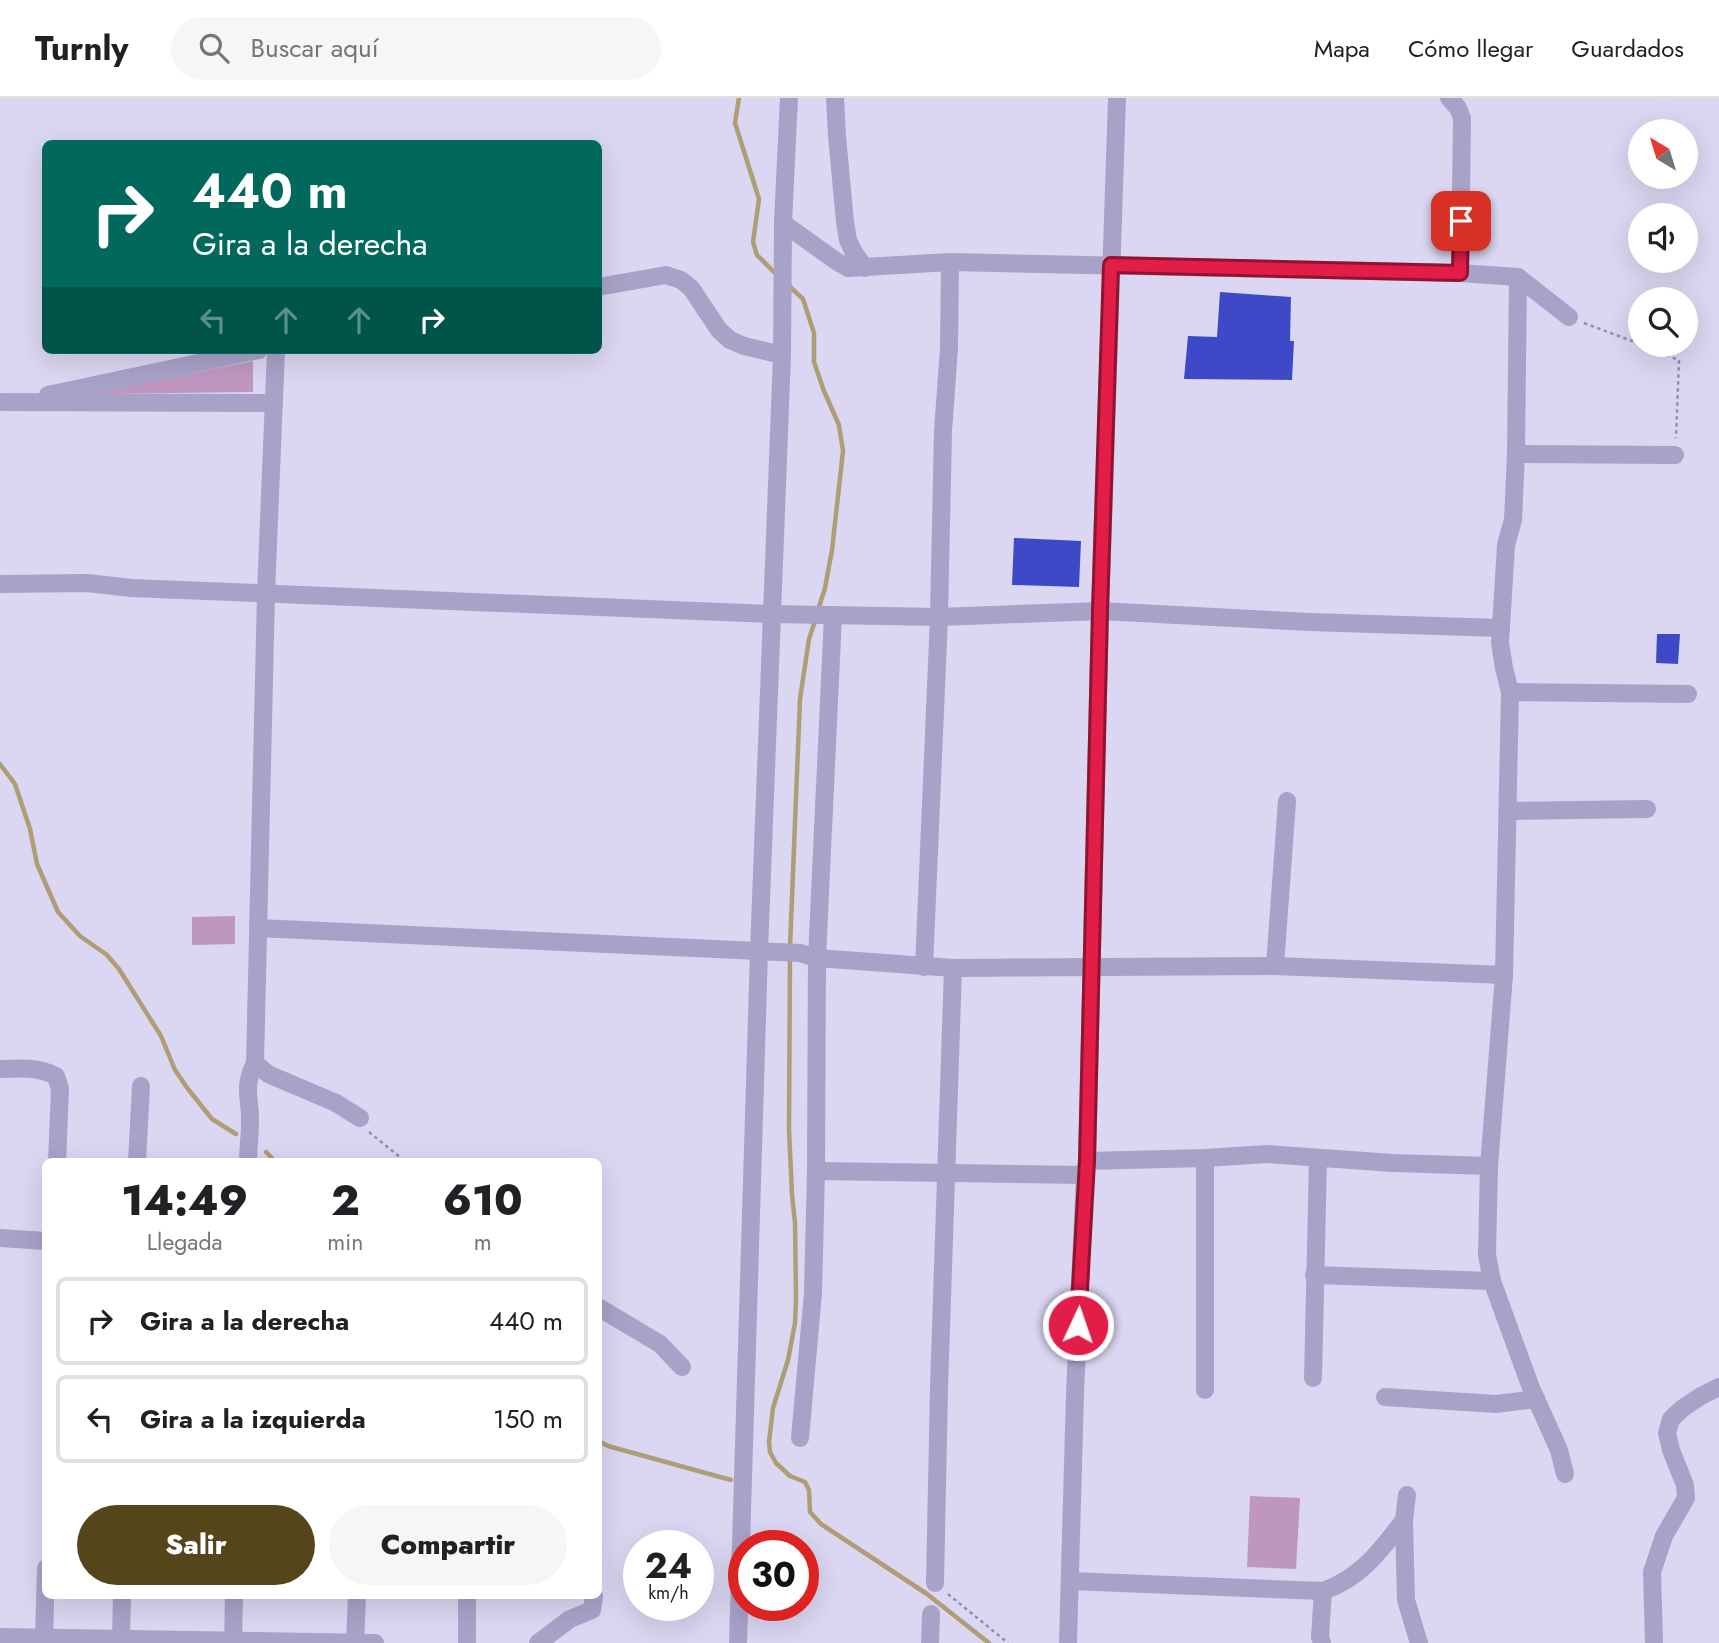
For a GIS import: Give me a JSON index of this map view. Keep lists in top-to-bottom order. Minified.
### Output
{"north":"top left","page":{"header":"Turnly","search":"Buscar aquí","nav":["Mapa","Cómo llegar","Guardados"],"turn":["440 m","Gira a la derecha"],"eta":["14:49","Llegada","2","min","610","m"],"list":[{"name":"Gira a la derecha","value":"440 m"},{"name":"Gira a la izquierda","value":"150 m"}],"buttons":["Salir","Compartir"],"speed":"24 km/h","limit":"30"}}
